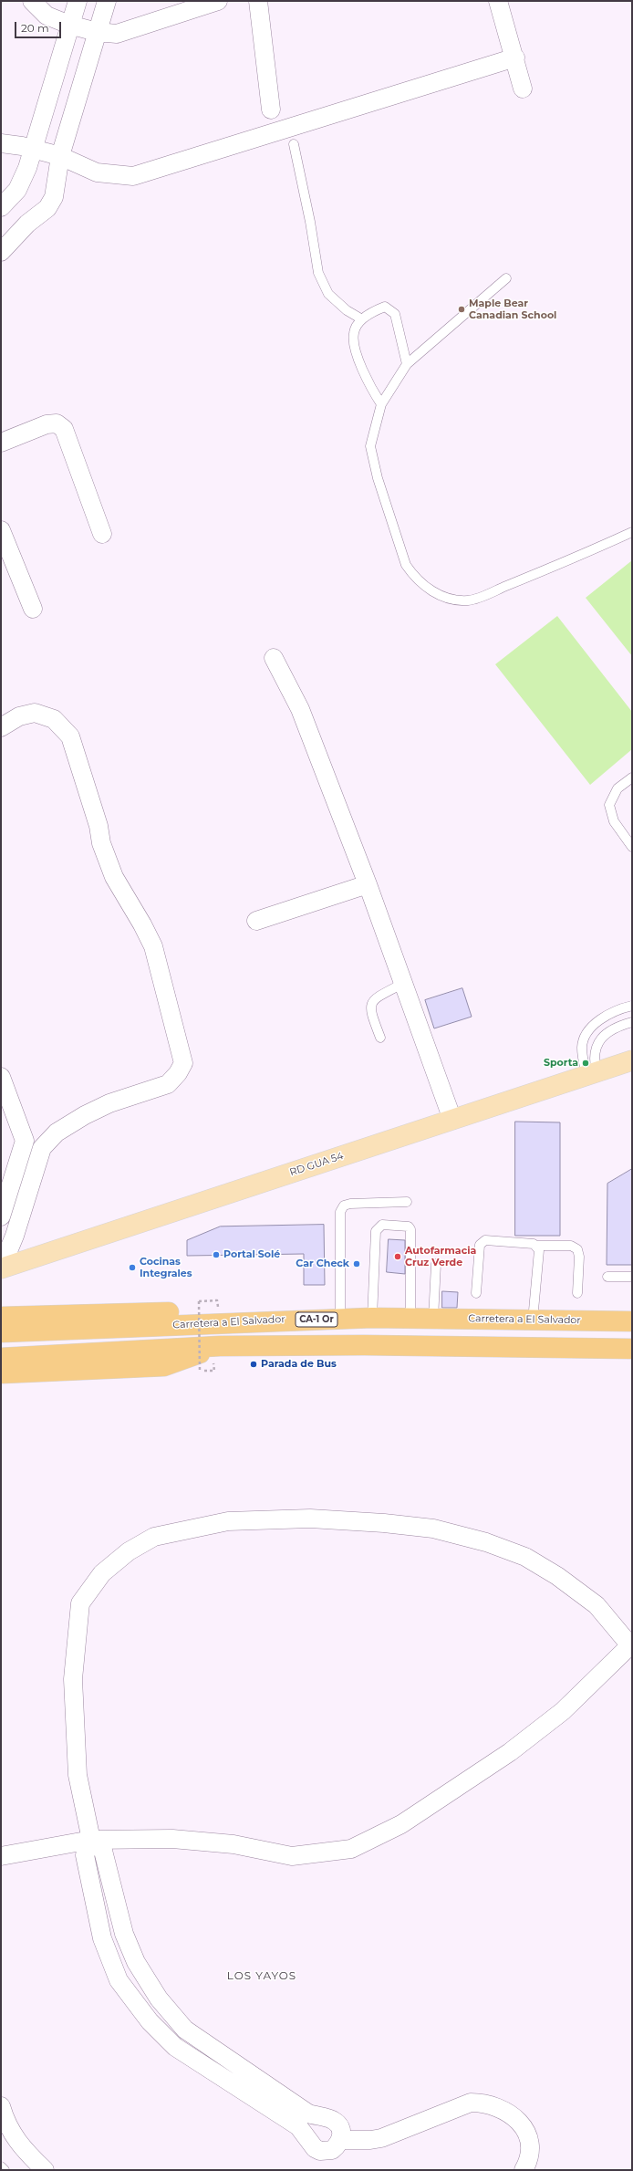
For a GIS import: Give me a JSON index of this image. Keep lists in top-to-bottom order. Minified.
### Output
{"streets":{"highway":["CA-1 Or","Carretera a El Salvador"],"main road":["RD GUA 54"]},"districts":["LOS YAYOS"],"places":["Maple Bear Canadian School","Sporta","Portal Solé","Autofarmacia Cruz Verde","Car Check","Cocinas Integrales","Parada de Bus"],"scale_bar":"20 m"}
